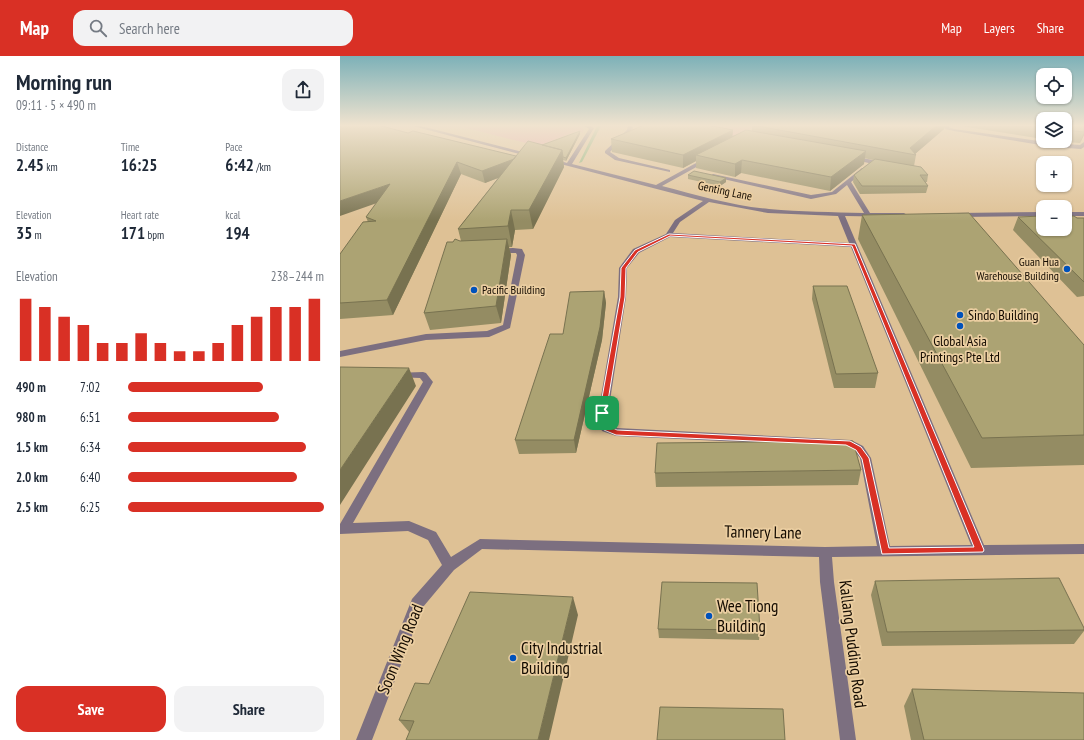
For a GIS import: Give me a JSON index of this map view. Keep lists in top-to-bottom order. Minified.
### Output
{"streets":{"street":["Genting Lane","Tannery Lane","Kallang Pudding Road","Soon Wing Road"]},"crossings":[["Tannery Lane","Kallang Pudding Road"],["Tannery Lane","Soon Wing Road"]],"places":["Guan Hua Warehouse Building","Pacific Building","Sindo Building","Global Asia Printings Pte Ltd","Wee Tiong Building","City Industrial Building"],"page":{"header":"Map","search":"Search here","nav":["Map","Layers","Share"],"heading":["Morning run","09:11 · 5 × 490 m"],"map_buttons":["+","−"],"stats":[["Distance","2.45 km"],["Time","16:25"],["Pace","6:42 /km"],["Elevation","35 m"],["Heart rate","171 bpm"],["kcal","194"]],"chart":["Elevation","238–244 m"],"list":[{"name":"490 m","note":"7:02"},{"name":"980 m","note":"6:51"},{"name":"1.5 km","note":"6:34"},{"name":"2.0 km","note":"6:40"},{"name":"2.5 km","note":"6:25"}],"buttons":["Save","Share"]}}
